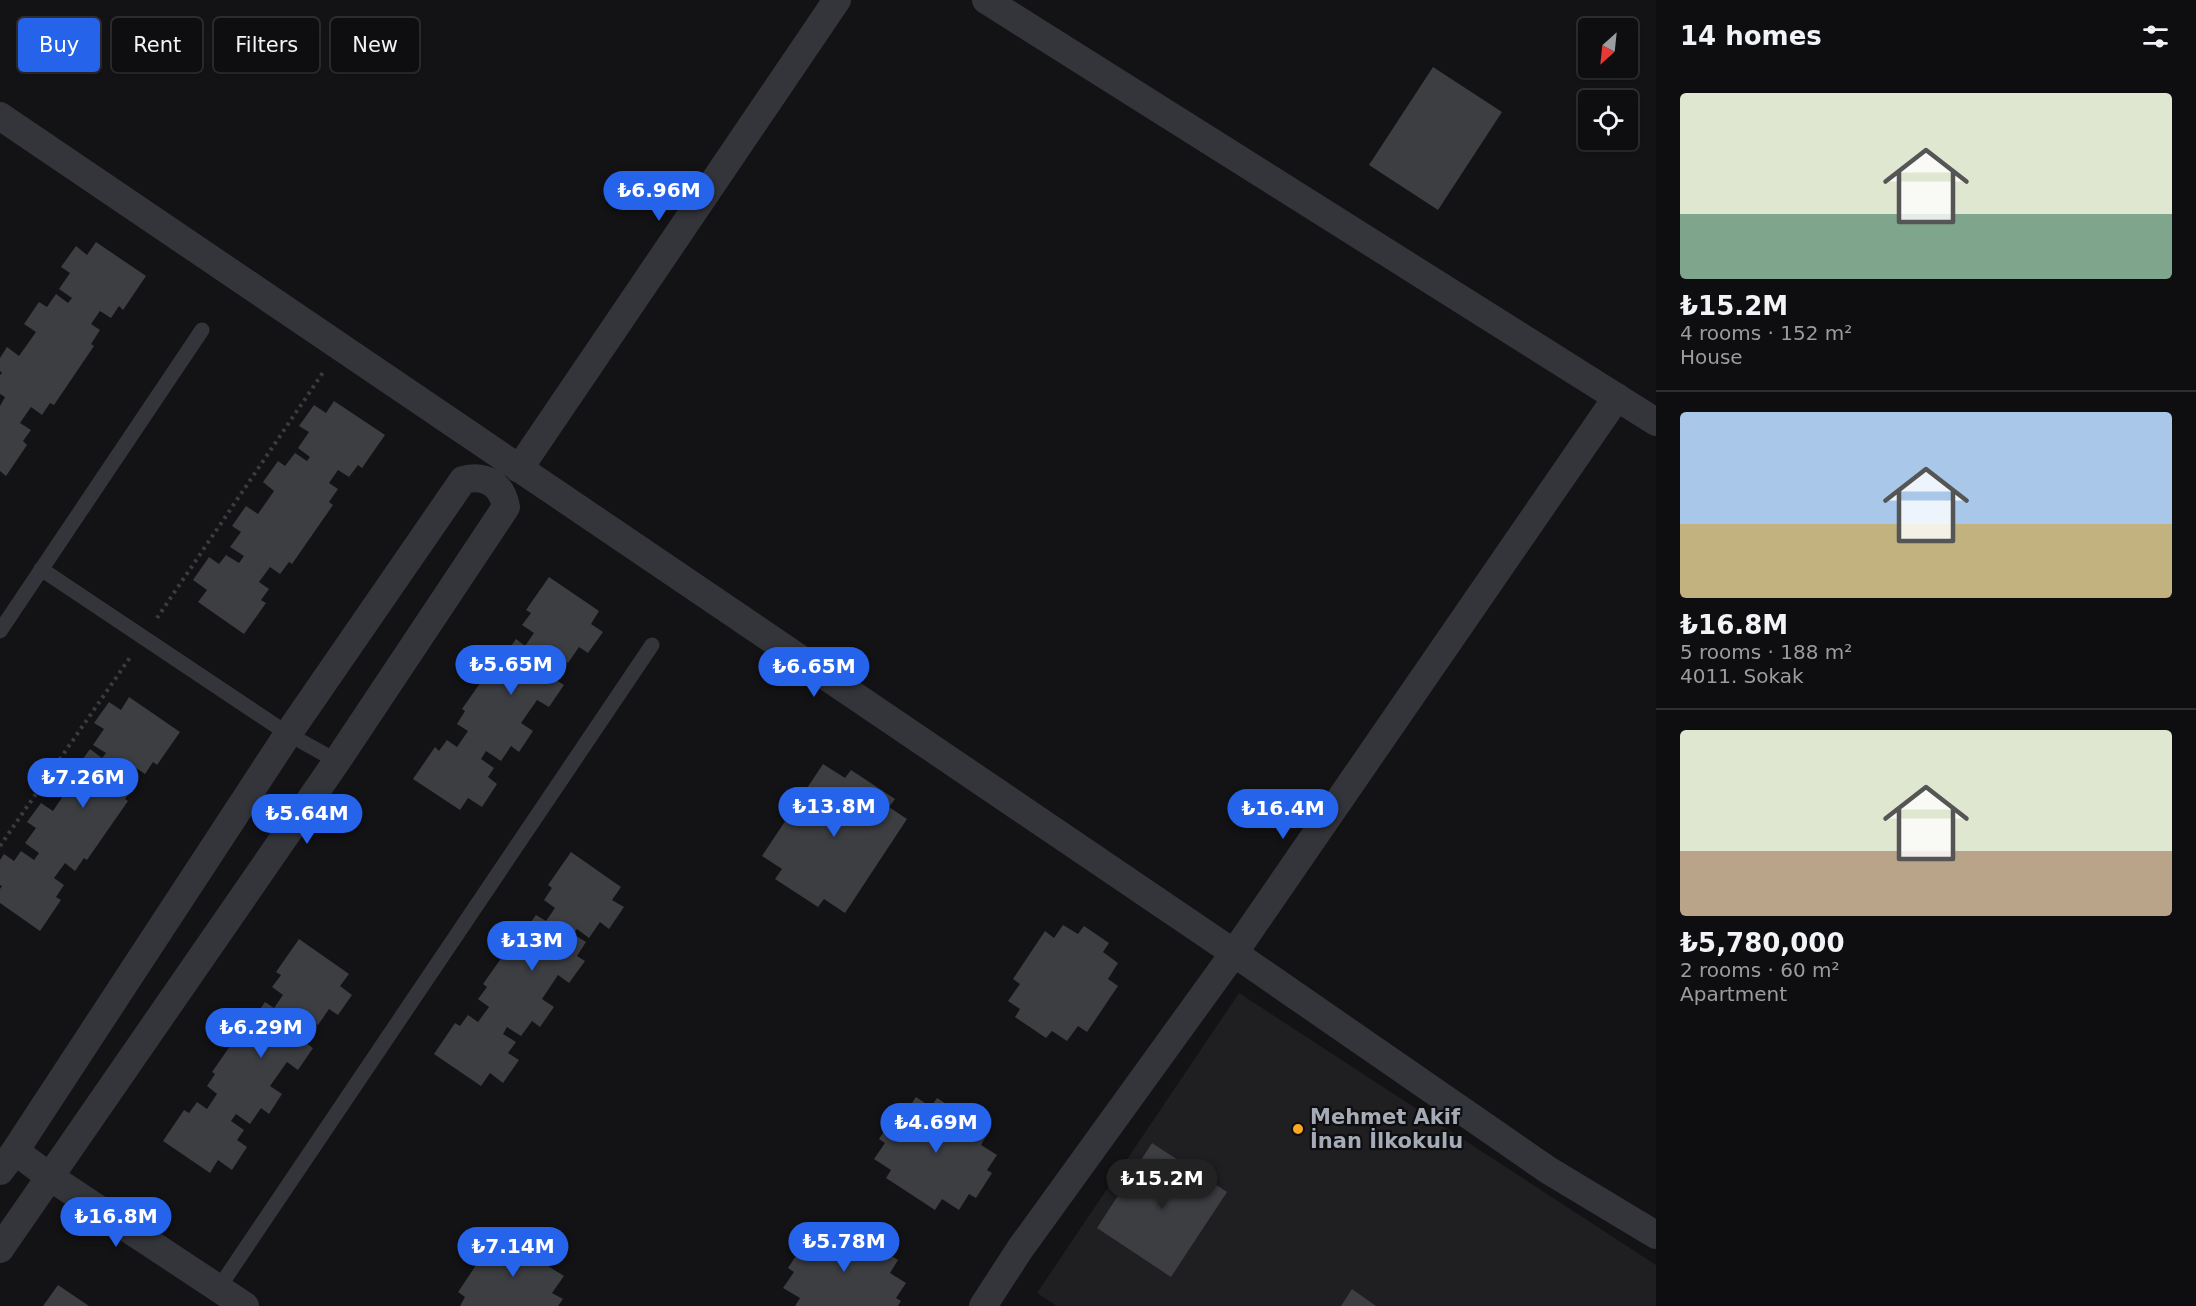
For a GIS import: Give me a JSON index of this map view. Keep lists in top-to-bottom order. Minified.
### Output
{"places":["Mehmet Akif İnan İlkokulu"],"north":"bottom left","page":{"heading":"14 homes","chip":["Buy","Rent","Filters","New"],"list":[{"name":"₺15.2M","note":"4 rooms · 152 m² · House"},{"name":"₺16.8M","note":"5 rooms · 188 m² · 4011. Sokak"},{"name":"₺5,780,000","note":"2 rooms · 60 m² · Apartment"}],"price":["₺6.96M","₺5.65M","₺6.65M","₺7.26M","₺13.8M","₺16.4M","₺5.64M","₺13M","₺6.29M","₺4.69M","₺15.2M","₺16.8M","₺5.78M","₺7.14M"]}}
